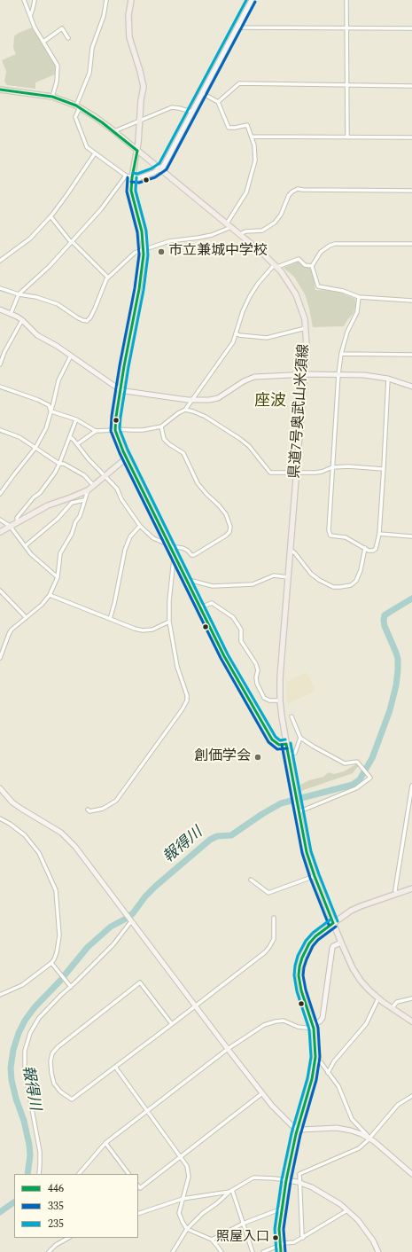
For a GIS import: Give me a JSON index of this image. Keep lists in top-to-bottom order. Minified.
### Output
{"streets":{"main road":["県道7号奥武山米須線"]},"districts":["座波"],"water":["報得川"],"places":["市立兼城中学校","創価学会","照屋入口"],"lines":["transit line 235","transit line 335","transit line 446"],"legend":["446","335","235"]}
